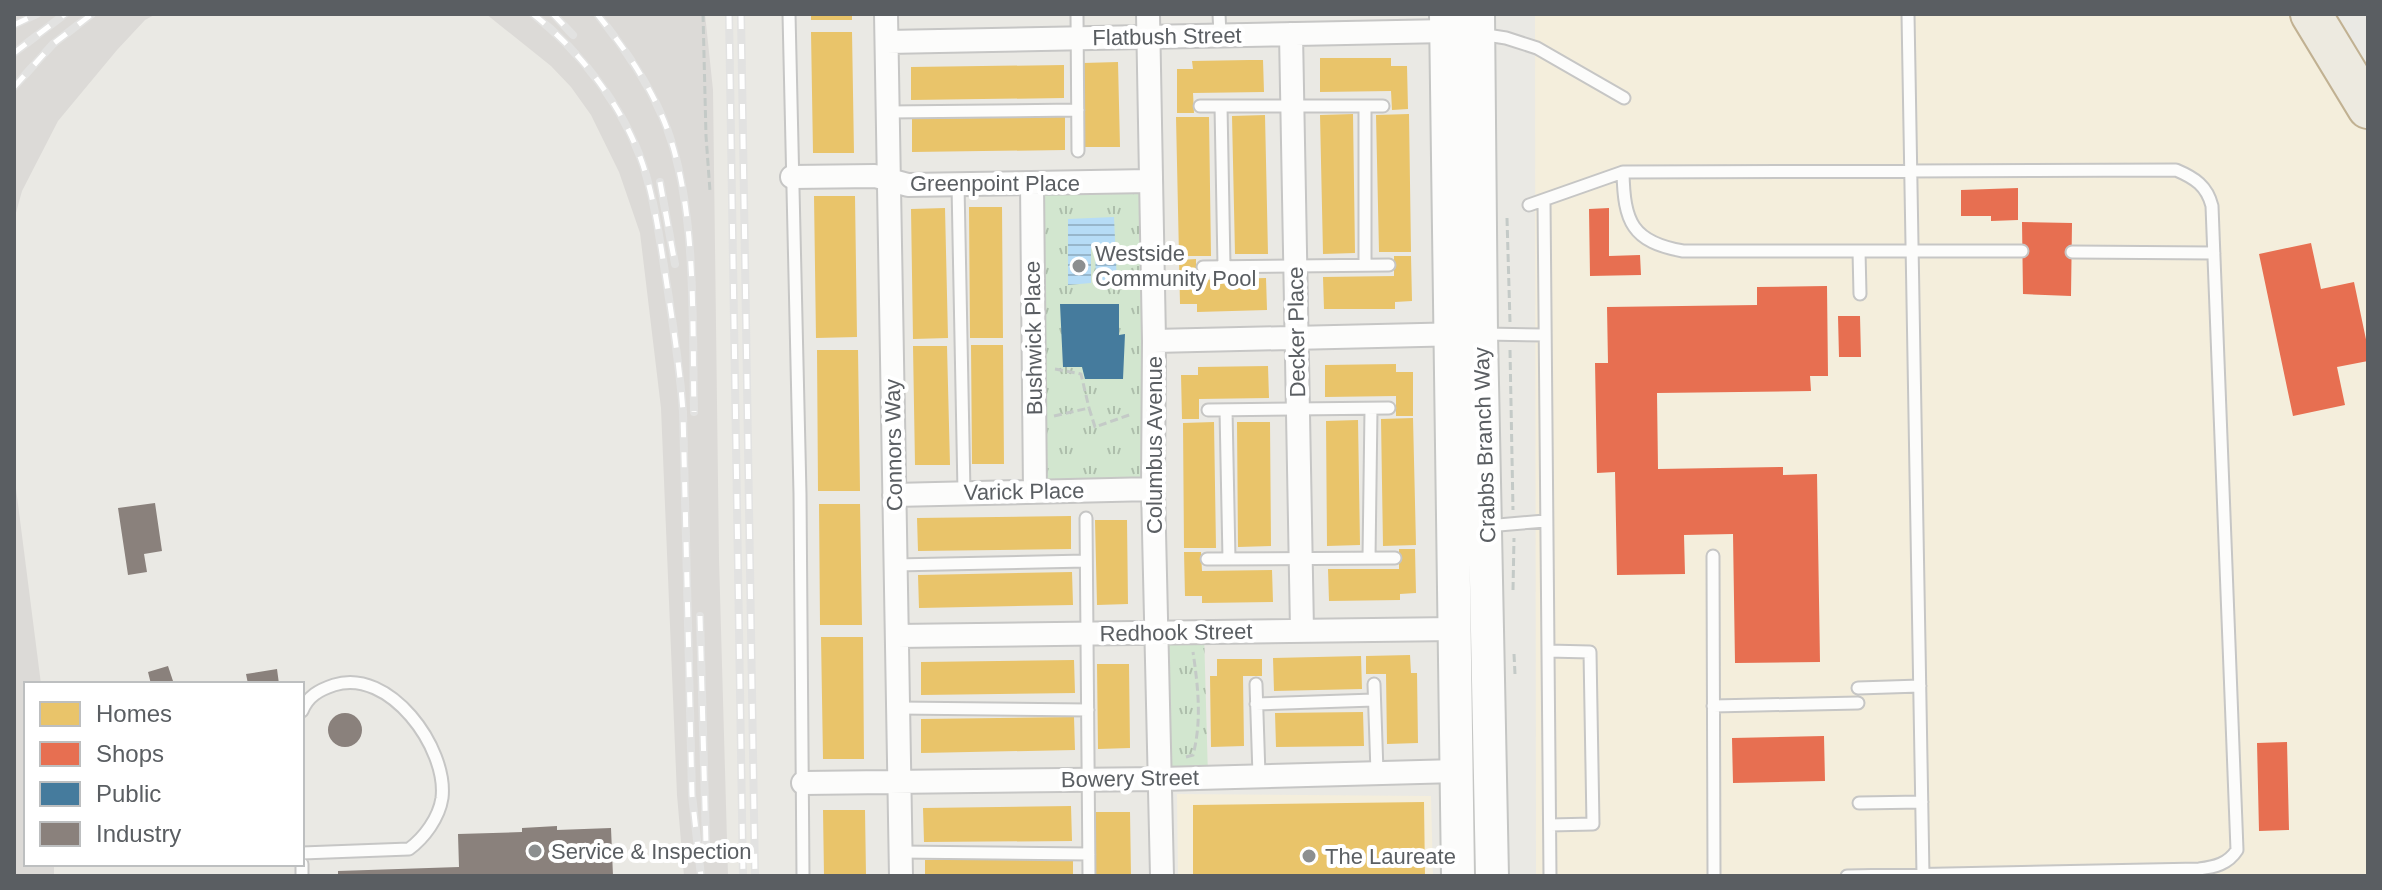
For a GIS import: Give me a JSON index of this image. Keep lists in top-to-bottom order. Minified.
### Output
{"streets":{"main road":["Crabbs Branch Way"],"street":["Flatbush Street","Greenpoint Place","Decker Place","Bushwick Place","Connors Way","Columbus Avenue","Varick Place","Redhook Street","Bowery Street"]},"crossings":[["Flatbush Street","Decker Place"],["Flatbush Street","Connors Way"],["Flatbush Street","Columbus Avenue"],["Flatbush Street","Crabbs Branch Way"],["Greenpoint Place","Bushwick Place"],["Greenpoint Place","Connors Way"],["Greenpoint Place","Columbus Avenue"],["Decker Place","Redhook Street"],["Bushwick Place","Varick Place"],["Connors Way","Varick Place"],["Connors Way","Redhook Street"],["Connors Way","Bowery Street"],["Columbus Avenue","Varick Place"],["Columbus Avenue","Redhook Street"],["Columbus Avenue","Bowery Street"],["Crabbs Branch Way","Redhook Street"],["Crabbs Branch Way","Bowery Street"]],"places":["Westside Community Pool","Service & Inspection","The Laureate"],"legend":["Homes","Shops","Public","Industry"]}
